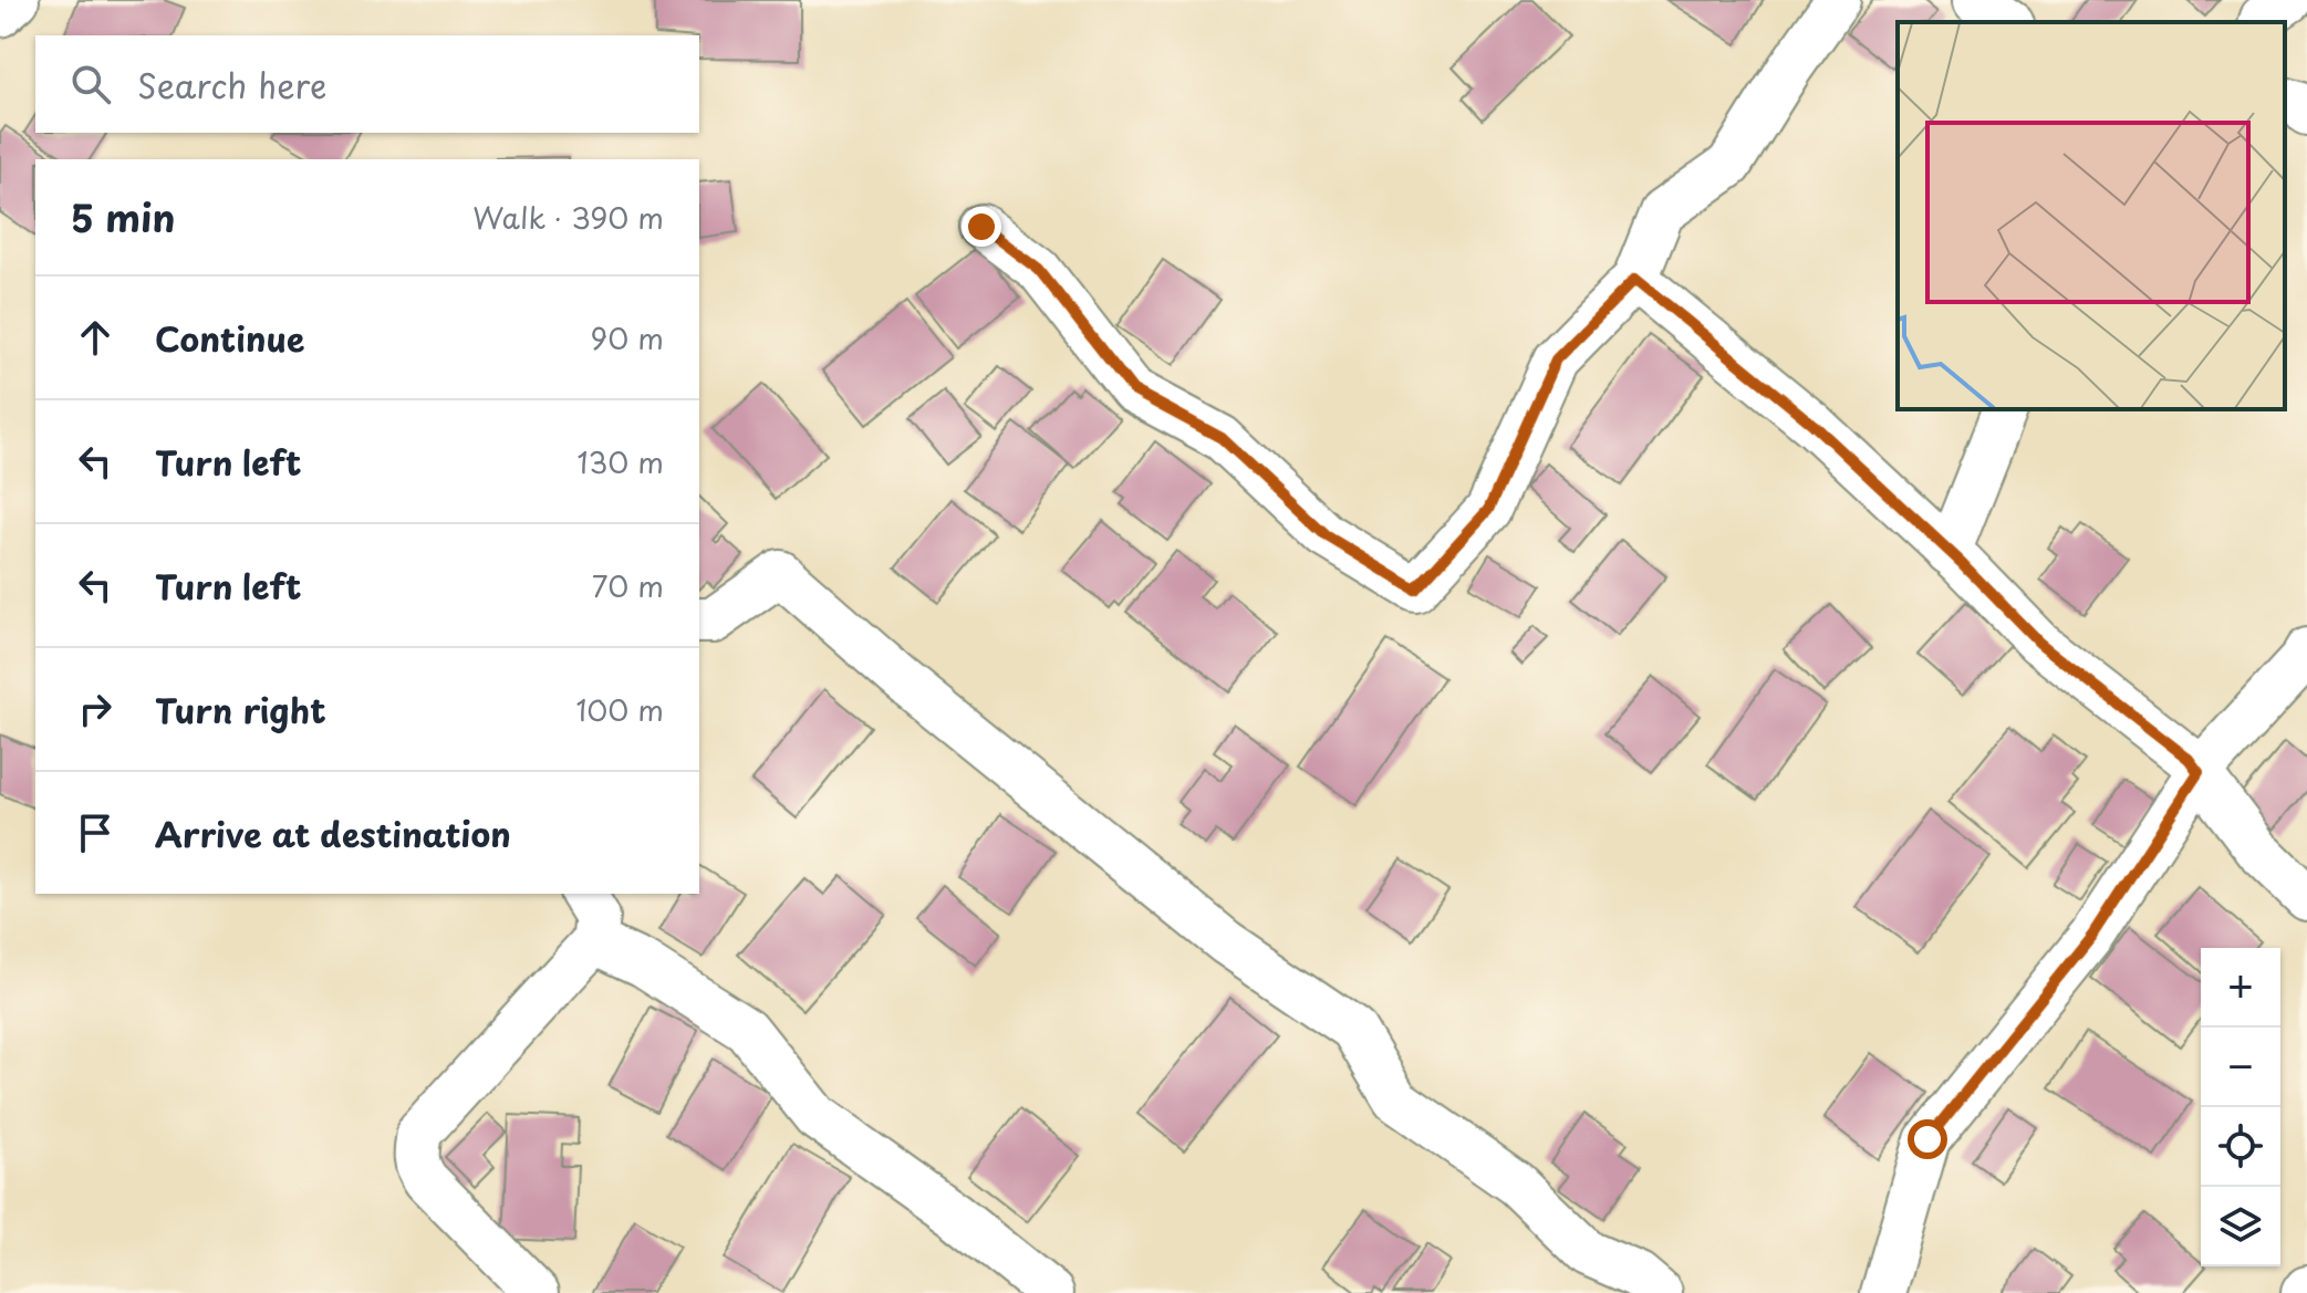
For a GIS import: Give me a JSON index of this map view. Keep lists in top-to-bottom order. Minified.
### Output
{"page":{"search":"Search here","heading":["5 min","Walk · 390 m"],"list":[["Continue","90 m"],["Turn left","130 m"],["Turn left","70 m"],["Turn right","100 m"],"Arrive at destination"],"map_buttons":["+","−"]}}
